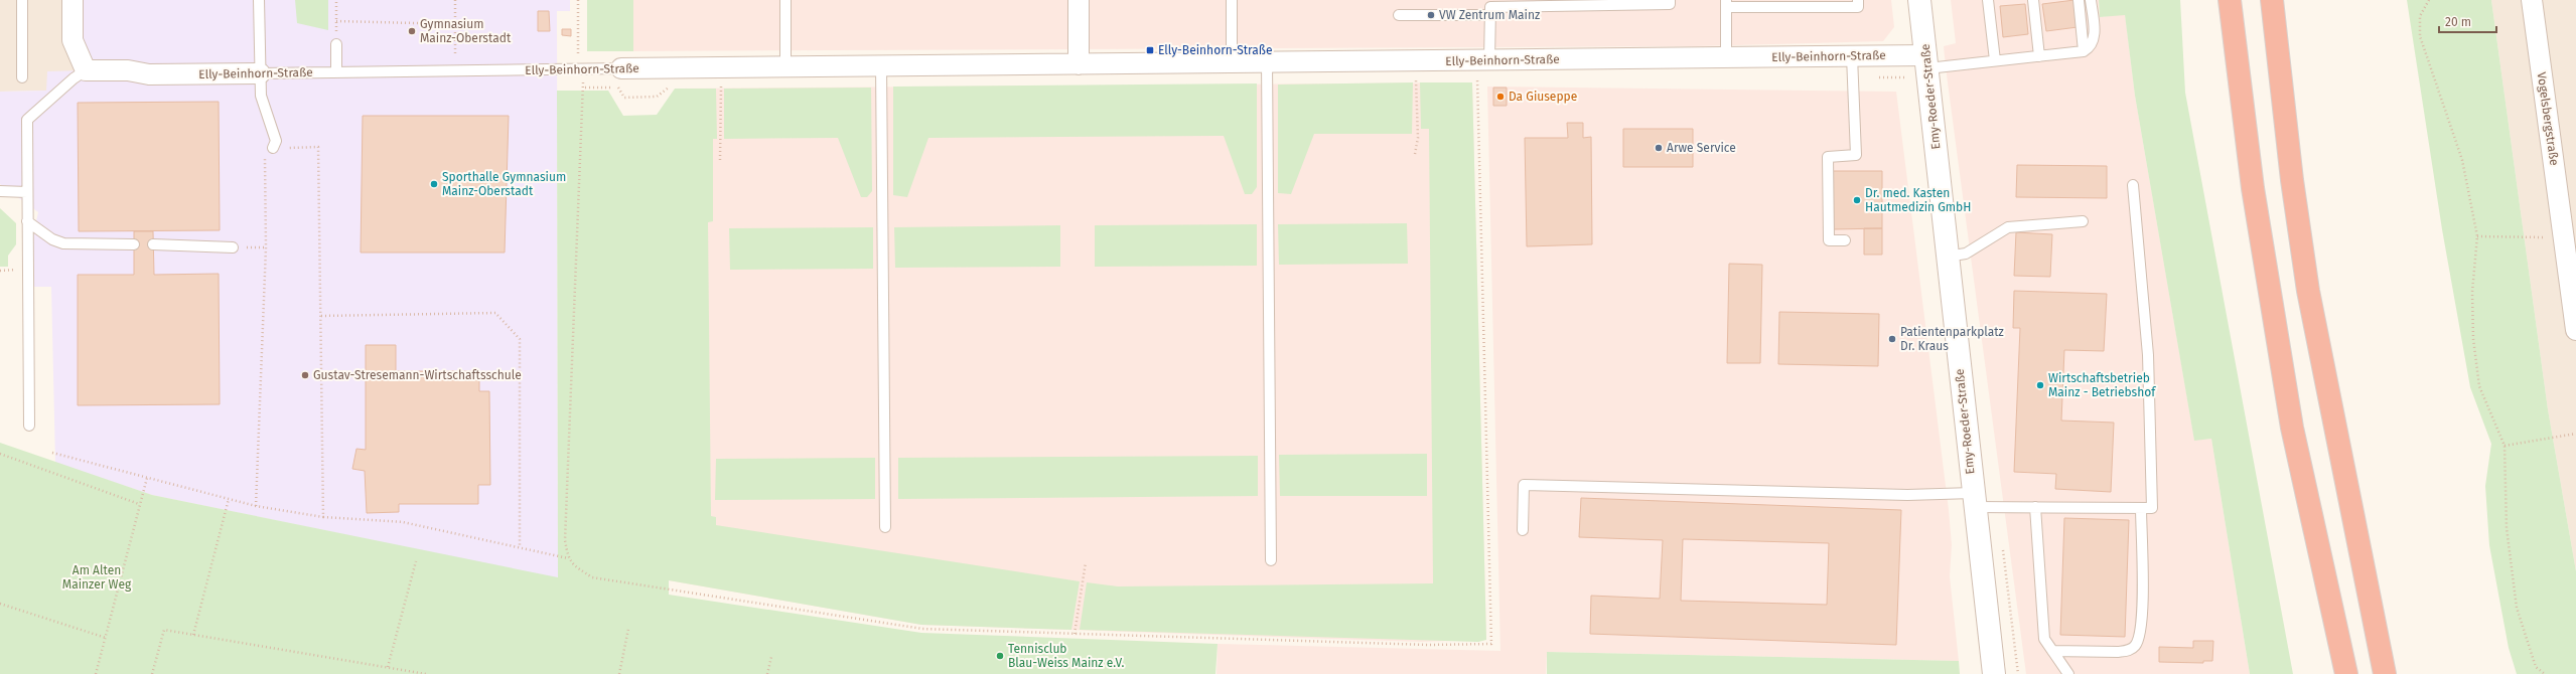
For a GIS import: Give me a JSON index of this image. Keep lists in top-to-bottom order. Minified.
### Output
{"streets":{"street":["Elly-Beinhorn-Straße","Emy-Roeder-Straße","Vogelsbergstraße"]},"crossings":[["Elly-Beinhorn-Straße","Emy-Roeder-Straße"]],"parks":["Am Alten Mainzer Weg"],"places":{"other":["VW Zentrum Mainz","Gymnasium Mainz-Oberstadt","Da Giuseppe","Arwe Service","Sporthalle Gymnasium Mainz-Oberstadt","Dr. med. Kasten Hautmedizin GmbH","Patientenparkplatz Dr. Kraus","Gustav-Stresemann-Wirtschaftsschule","Wirtschaftsbetrieb Mainz - Betriebshof","Tennisclub Blau-Weiss Mainz e.V."],"transit":["Elly-Beinhorn-Straße"]},"scale_bar":"20 m"}
